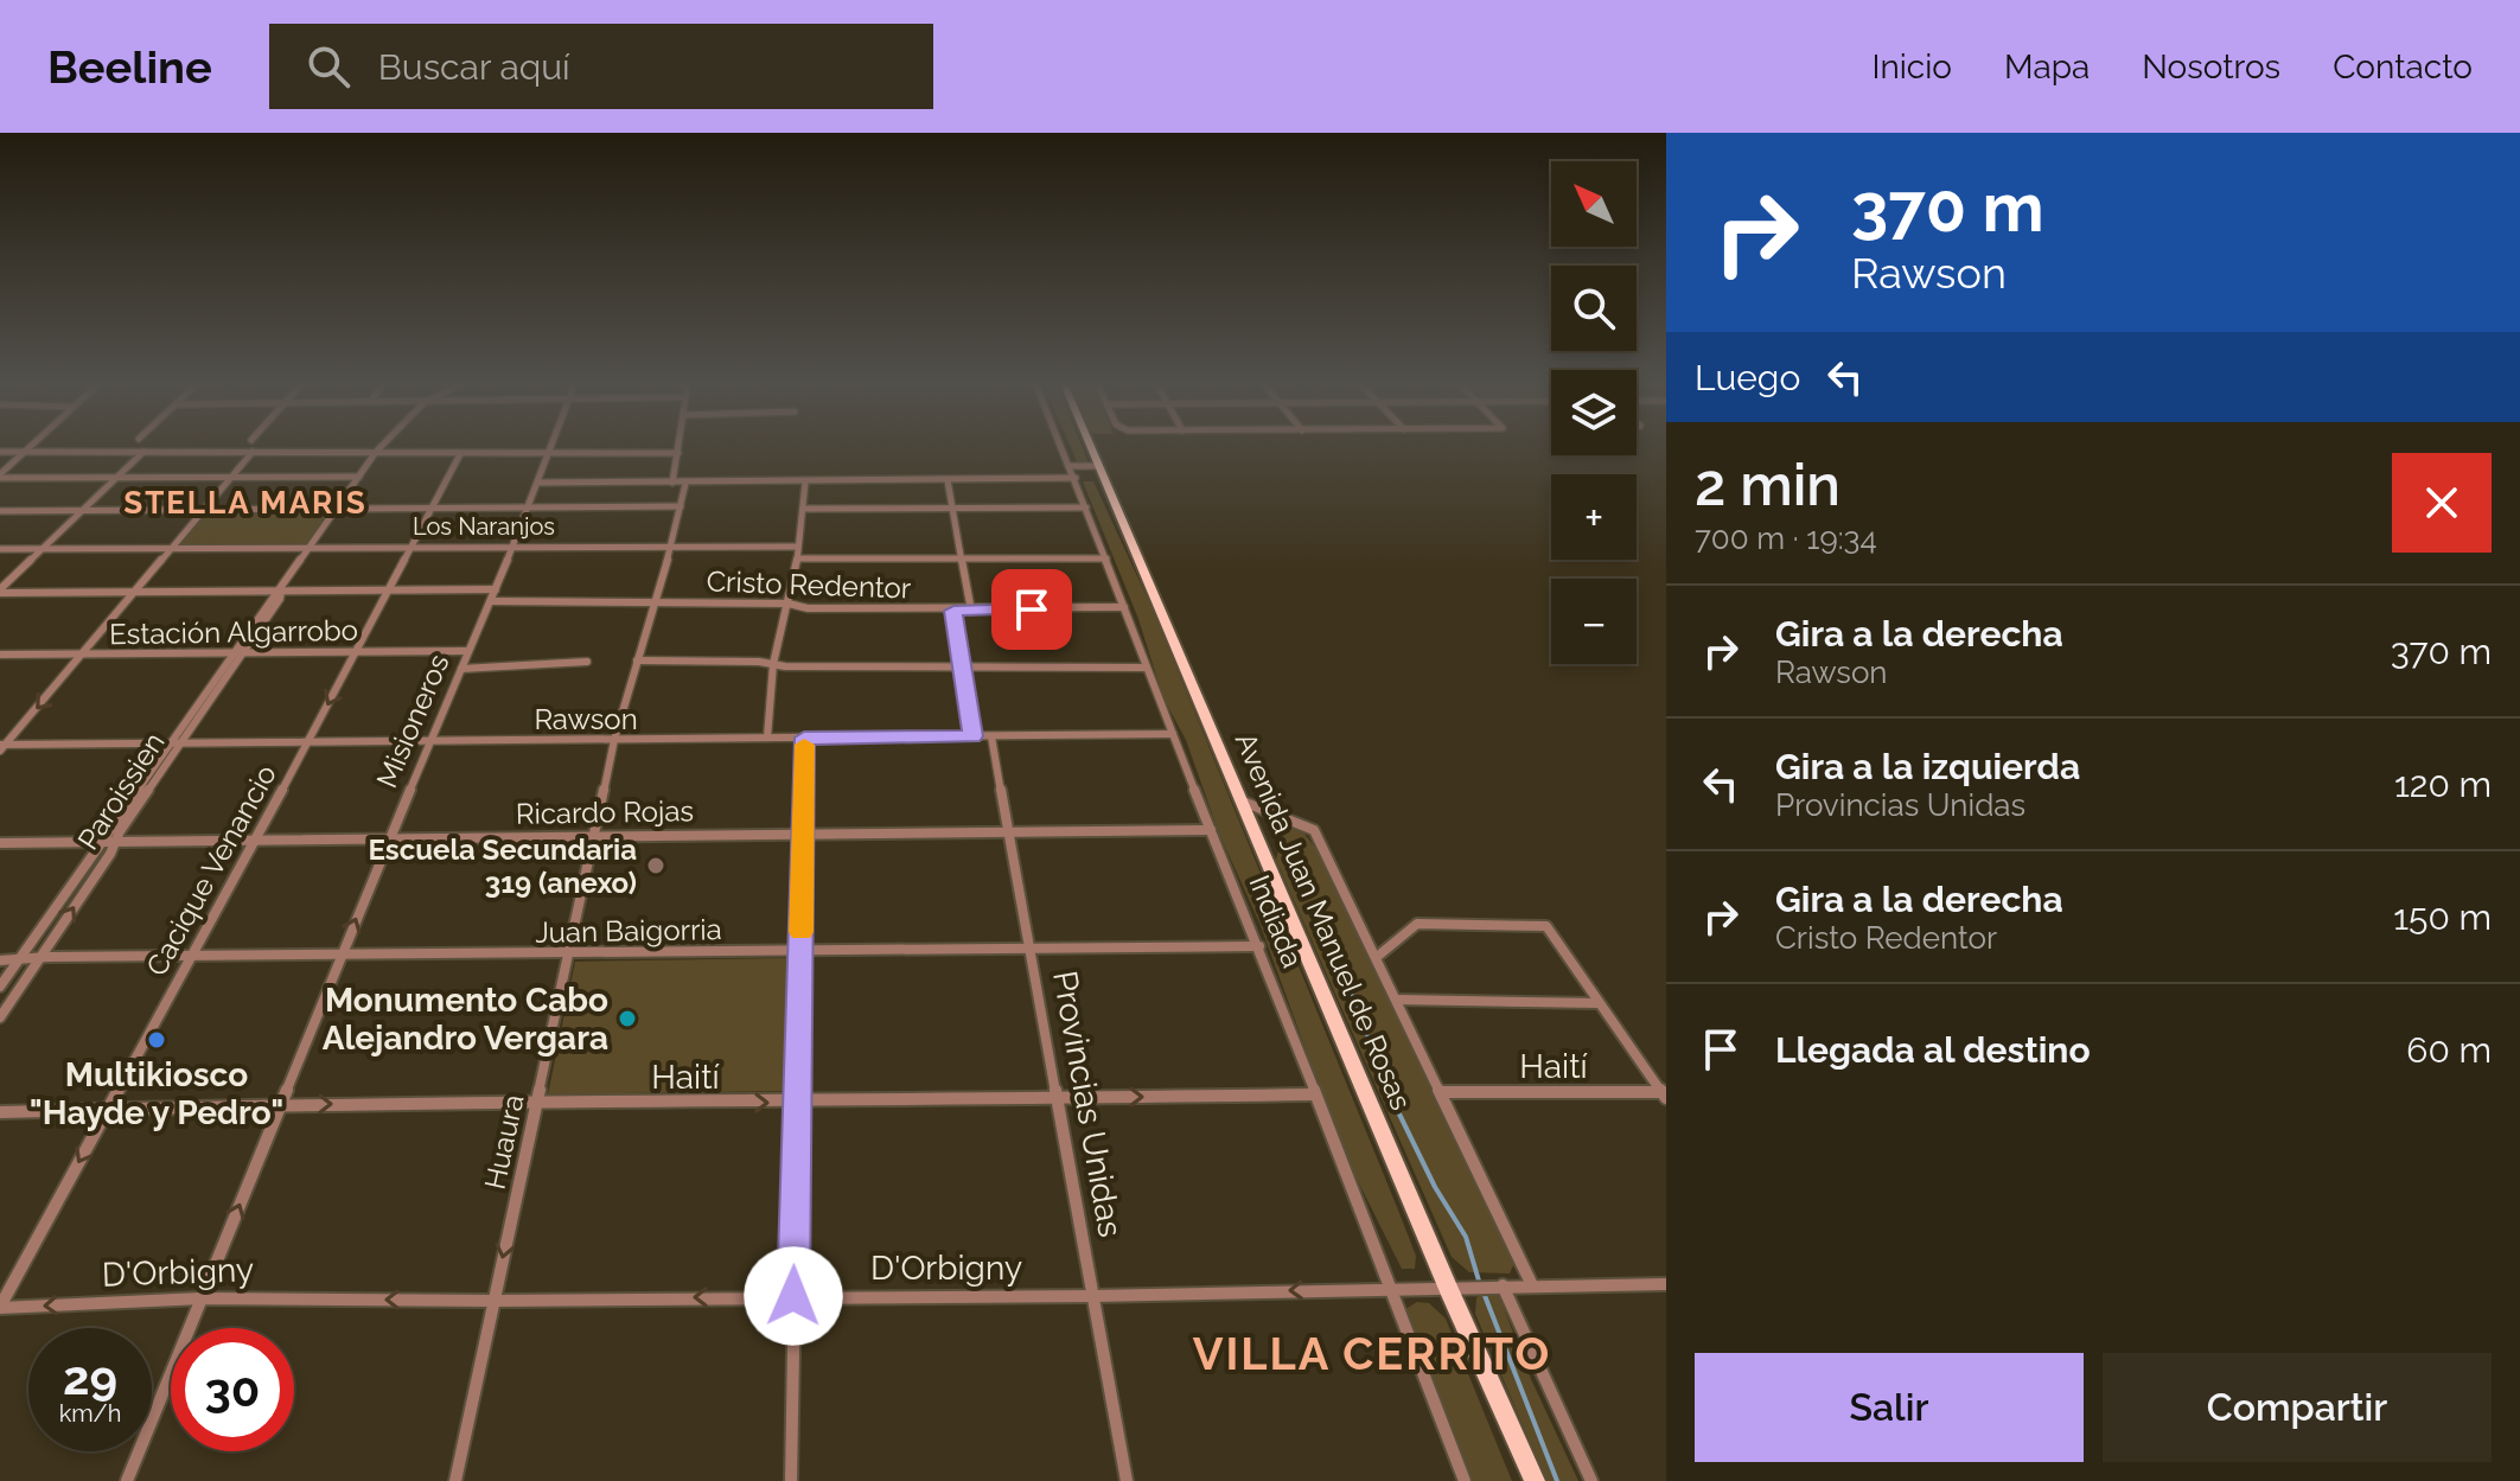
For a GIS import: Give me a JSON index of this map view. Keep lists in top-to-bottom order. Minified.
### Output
{"streets":{"main road":["Avenida Juan Manuel de Rosas"],"street":["Los Naranjos","Cristo Redentor","Estación Algarrobo","Rawson","Misioneros","Paroissien","Ricardo Rojas","Cacique Venancio","Indiada","Juan Baigorria","Haití","Provincias Unidas","Huaura","D'Orbigny"]},"crossings":[["Los Naranjos","Misioneros"],["Los Naranjos","Paroissien"],["Los Naranjos","Cacique Venancio"],["Los Naranjos","Huaura"],["Cristo Redentor","Misioneros"],["Cristo Redentor","Indiada"],["Cristo Redentor","Huaura"],["Estación Algarrobo","Misioneros"],["Estación Algarrobo","Paroissien"],["Estación Algarrobo","Cacique Venancio"],["Rawson","Misioneros"],["Rawson","Paroissien"],["Rawson","Cacique Venancio"],["Rawson","Indiada"],["Rawson","Provincias Unidas"],["Rawson","Huaura"],["Misioneros","Ricardo Rojas"],["Misioneros","Juan Baigorria"],["Misioneros","Haití"],["Misioneros","D'Orbigny"],["Paroissien","Ricardo Rojas"],["Paroissien","Juan Baigorria"],["Ricardo Rojas","Cacique Venancio"],["Ricardo Rojas","Indiada"],["Ricardo Rojas","Provincias Unidas"],["Ricardo Rojas","Huaura"],["Cacique Venancio","Juan Baigorria"],["Cacique Venancio","Haití"],["Cacique Venancio","D'Orbigny"],["Indiada","Juan Baigorria"],["Indiada","Haití"],["Indiada","D'Orbigny"],["Avenida Juan Manuel de Rosas","D'Orbigny"],["Juan Baigorria","Provincias Unidas"],["Juan Baigorria","Huaura"],["Haití","Provincias Unidas"],["Haití","Huaura"],["Provincias Unidas","D'Orbigny"],["Huaura","D'Orbigny"]],"one_way":["Haití","D'Orbigny"],"districts":["STELLA MARIS","VILLA CERRITO"],"places":["Escuela Secundaria 319 (anexo)","Monumento Cabo Alejandro Vergara","Multikiosco \"Hayde y Pedro\""],"north":"top left","page":{"header":"Beeline","search":"Buscar aquí","nav":["Inicio","Mapa","Nosotros","Contacto"],"turn":["370 m","Rawson"],"map_buttons":["+","−"],"then":"Luego","heading":["2 min","700 m · 19:34"],"list":[{"name":"Gira a la derecha","note":"Rawson","value":"370 m"},{"name":"Gira a la izquierda","note":"Provincias Unidas","value":"120 m"},{"name":"Gira a la derecha","note":"Cristo Redentor","value":"150 m"},{"name":"Llegada al destino","value":"60 m"}],"speed":"29 km/h","limit":"30","buttons":["Salir","Compartir"]}}
